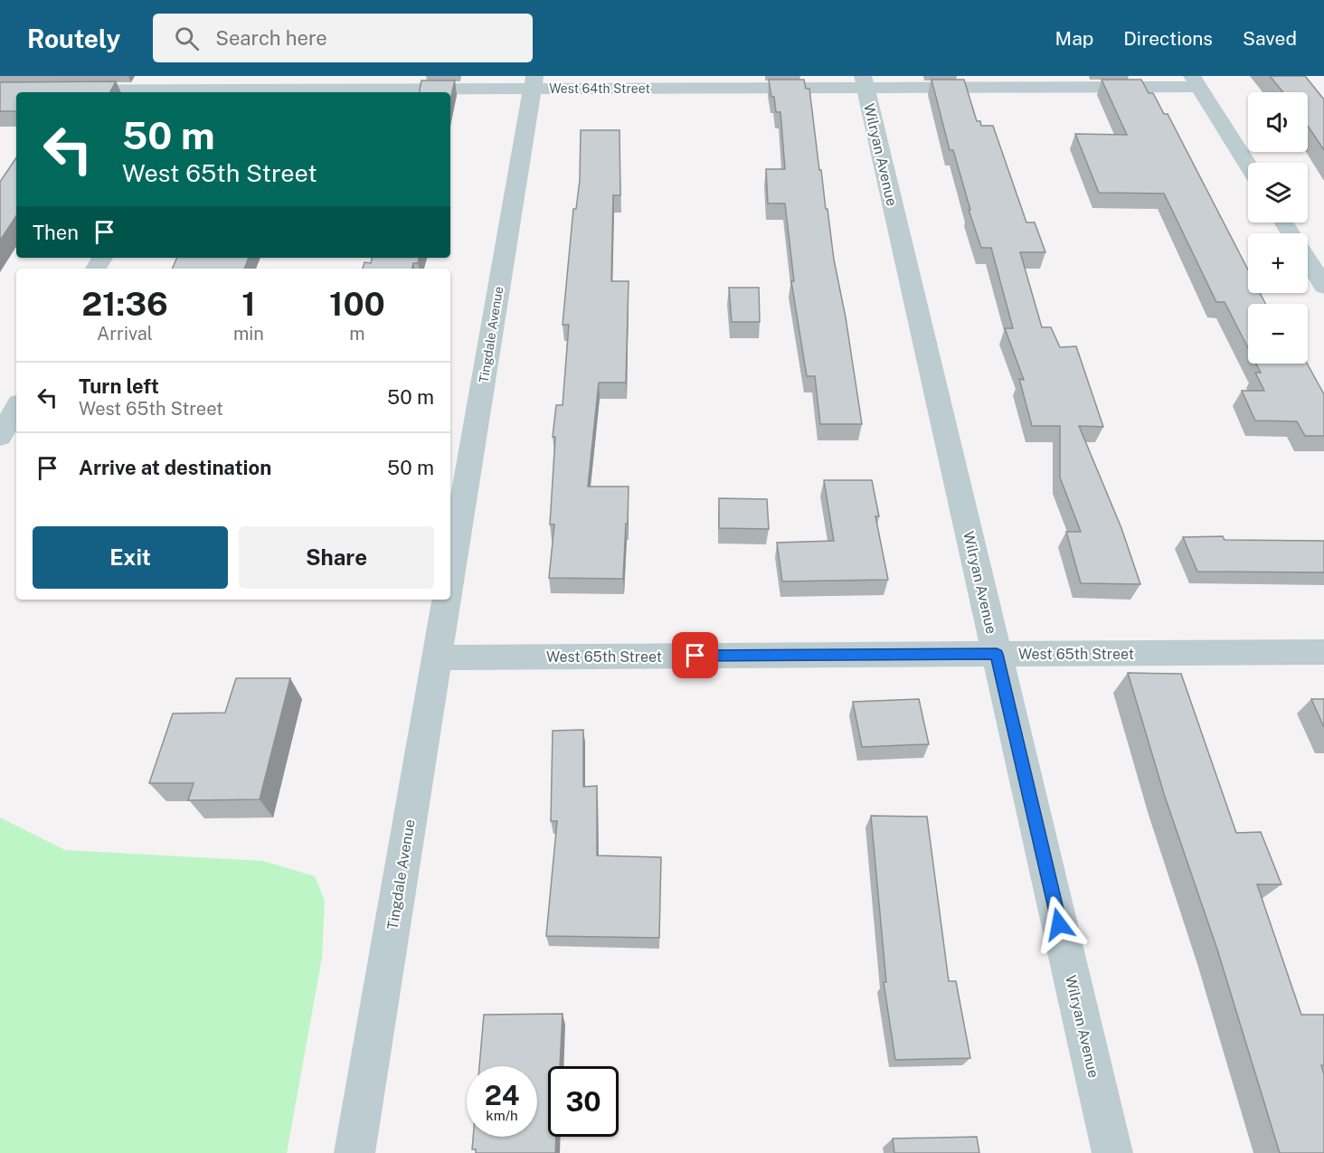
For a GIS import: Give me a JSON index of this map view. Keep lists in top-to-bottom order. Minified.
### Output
{"streets":{"street":["West 64th Street","Wilryan Avenue","Tingdale Avenue","West 65th Street"]},"crossings":[["West 64th Street","Wilryan Avenue"],["West 64th Street","Tingdale Avenue"],["Wilryan Avenue","West 65th Street"],["Tingdale Avenue","West 65th Street"]],"page":{"header":"Routely","search":"Search here","nav":["Map","Directions","Saved"],"map_buttons":["+","−"],"turn":["50 m","West 65th Street"],"then":"Then","eta":["21:36","Arrival","1","min","100","m"],"list":[{"name":"Turn left","note":"West 65th Street","value":"50 m"},{"name":"Arrive at destination","value":"50 m"}],"buttons":["Exit","Share"],"speed":"24 km/h","limit":"30"}}
